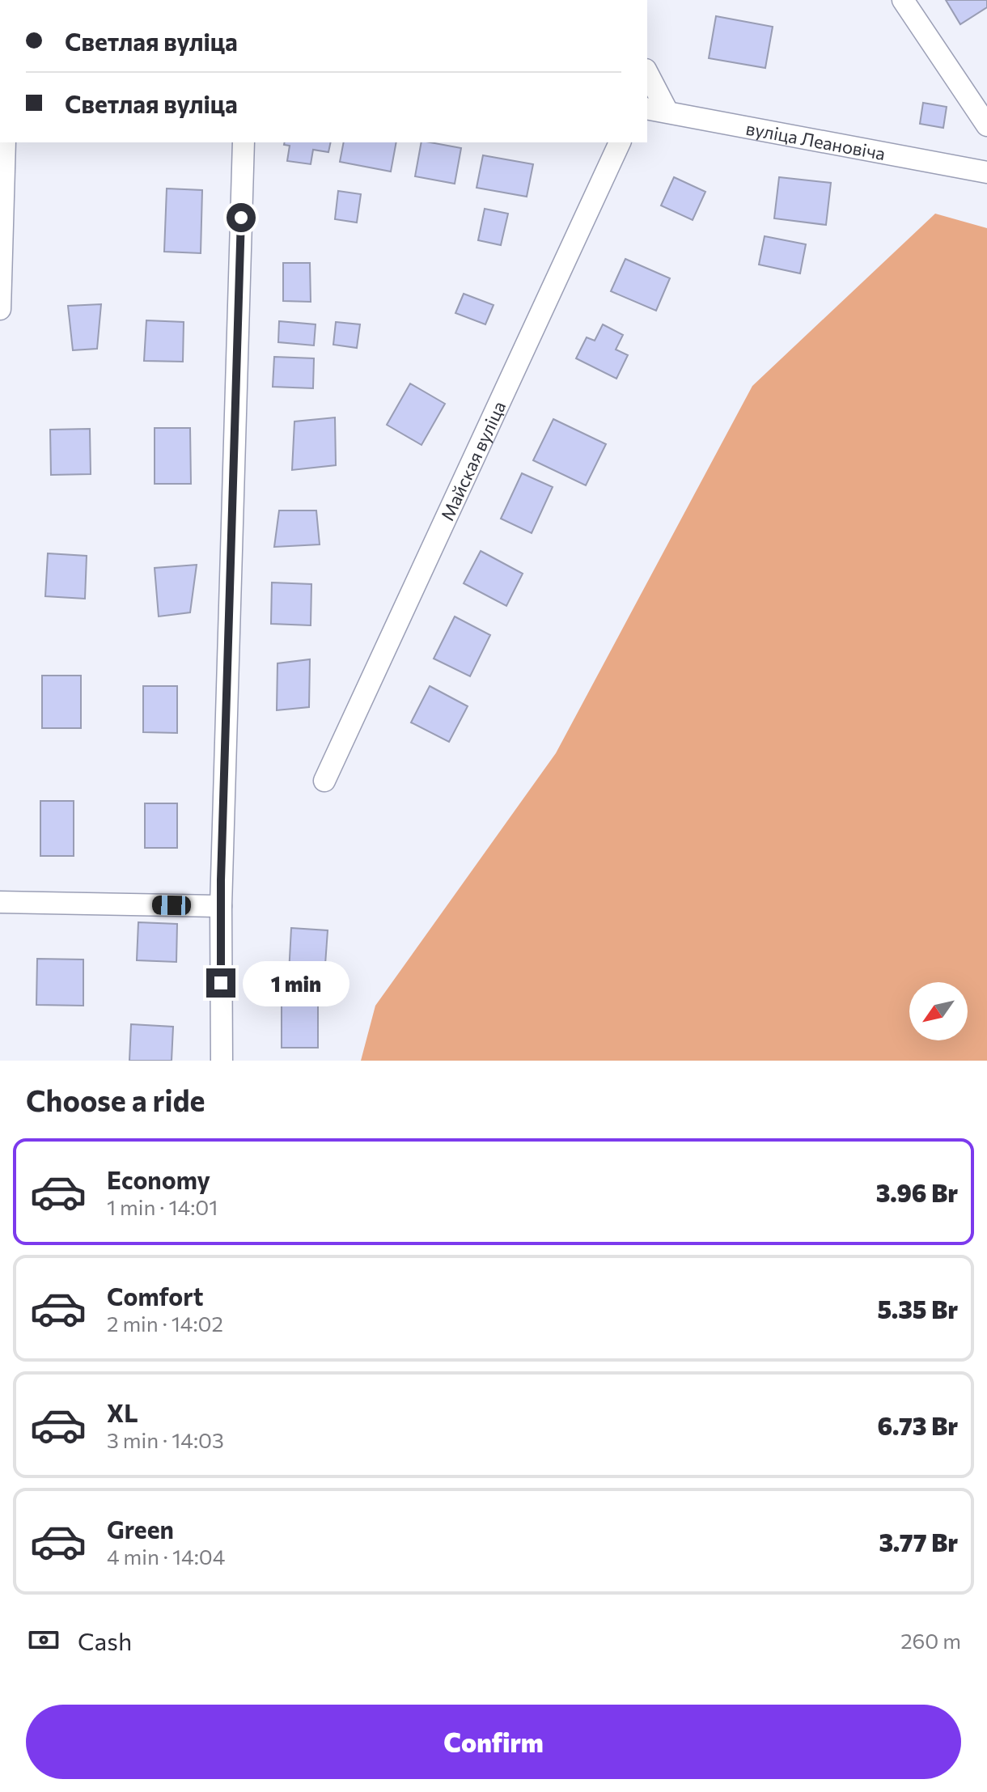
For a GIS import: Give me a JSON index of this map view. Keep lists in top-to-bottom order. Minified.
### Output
{"streets":{"street":["вуліца Леановіча","Майская вуліца"]},"north":"bottom left","page":{"banner":["Светлая вуліца","Светлая вуліца"],"bubble":"1 min","heading":"Choose a ride","list":[{"name":"Economy","note":"1 min · 14:01","value":"3.96 Br"},{"name":"Comfort","note":"2 min · 14:02","value":"5.35 Br"},{"name":"XL","note":"3 min · 14:03","value":"6.73 Br"},{"name":"Green","note":"4 min · 14:04","value":"3.77 Br"}],"pay":["Cash","260 m"],"buttons":"Confirm"}}
